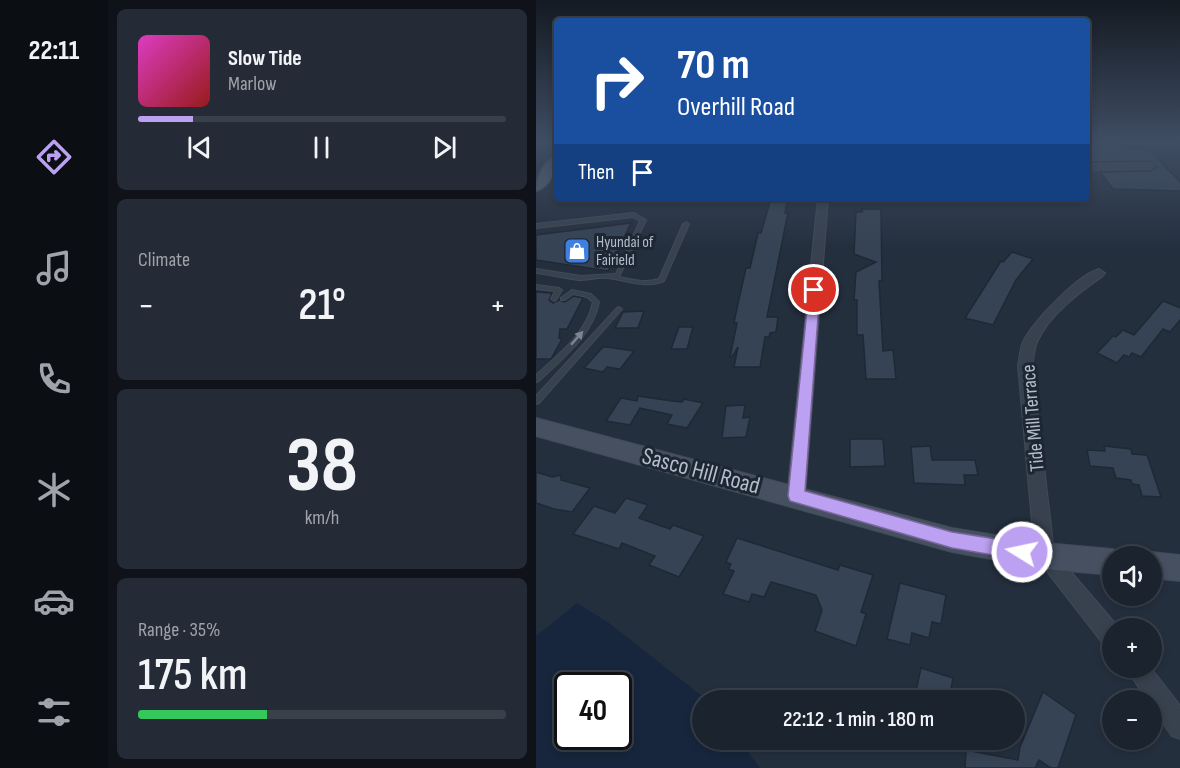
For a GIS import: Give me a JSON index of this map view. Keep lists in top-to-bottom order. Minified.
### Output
{"streets":{"street":["Tide Mill Terrace","Sasco Hill Road"]},"crossings":[["Tide Mill Terrace","Sasco Hill Road"]],"places":{"shop":["Hyundai of Fairield"]},"page":{"tabs":"22:11","turn":["70 m","Overhill Road"],"song":["Slow Tide","Marlow"],"then":"Then","tile":["Climate",["38","km/h"],["Range · 35%","175 km"]],"heat":["−","21°","+"],"map_buttons":["+","−"],"limit":"40","trip":"22:12 · 1 min · 180 m"}}
